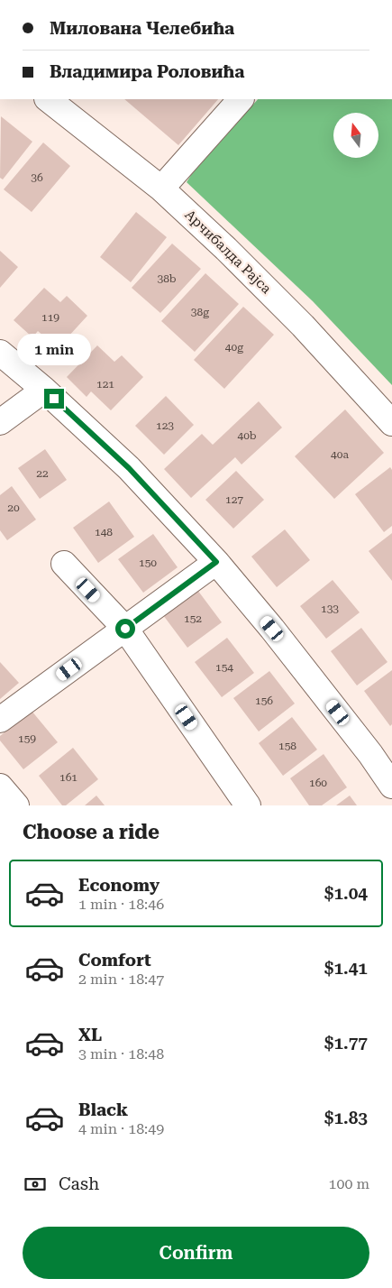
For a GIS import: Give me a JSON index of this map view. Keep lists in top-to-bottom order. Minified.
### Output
{"streets":{"street":["Арчибалда Рајса"]},"house_numbers":["36","38b","38g","119","40g","121","123","40b","40a","22","127","20","148","150","133","152","154","156","159","158","161","160"],"north":"top","page":{"banner":["Милована Челебића","Владимира Роловића"],"bubble":"1 min","heading":"Choose a ride","list":[{"name":"Economy","note":"1 min · 18:46","value":"$1.04"},{"name":"Comfort","note":"2 min · 18:47","value":"$1.41"},{"name":"XL","note":"3 min · 18:48","value":"$1.77"},{"name":"Black","note":"4 min · 18:49","value":"$1.83"}],"pay":["Cash","100 m"],"buttons":"Confirm"}}
